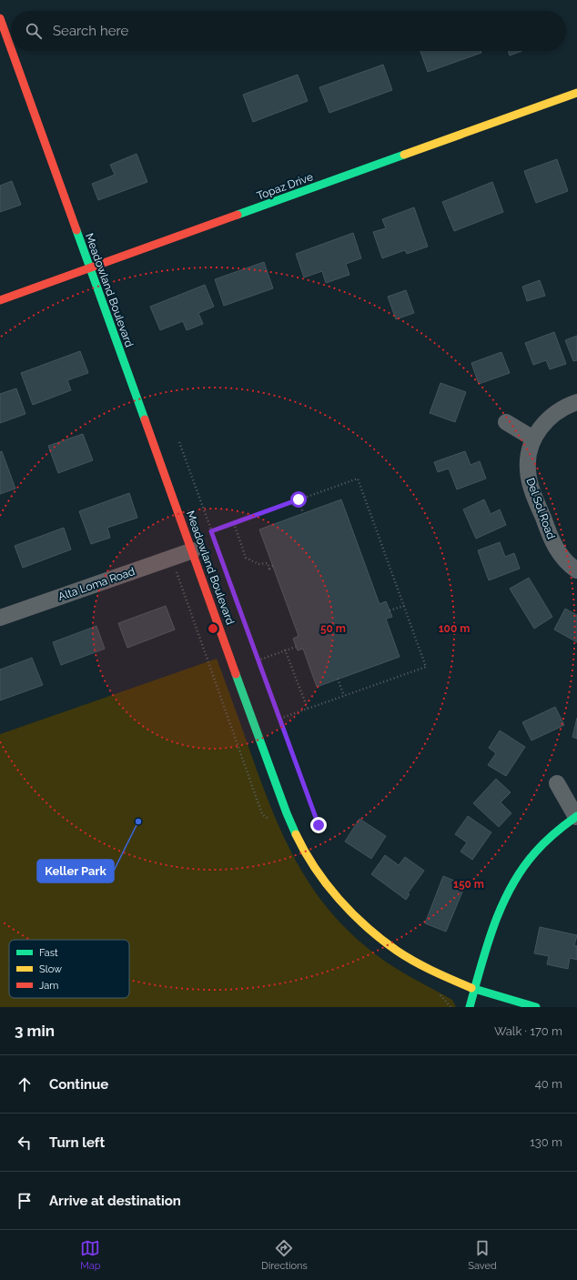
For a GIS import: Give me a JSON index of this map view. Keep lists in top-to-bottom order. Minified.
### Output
{"streets":{"street":["Topaz Drive","Meadowland Boulevard","Del Sol Road","Alta Loma Road"]},"crossings":[["Topaz Drive","Meadowland Boulevard"],["Meadowland Boulevard","Alta Loma Road"]],"places":["Keller Park"],"legend":["Fast","Slow","Jam"],"page":{"search":"Search here","heading":["3 min","Walk · 170 m"],"list":[["Continue","40 m"],["Turn left","130 m"],"Arrive at destination"],"nav":["Map","Directions","Saved"]},"rings":["50 m","100 m","150 m"]}
